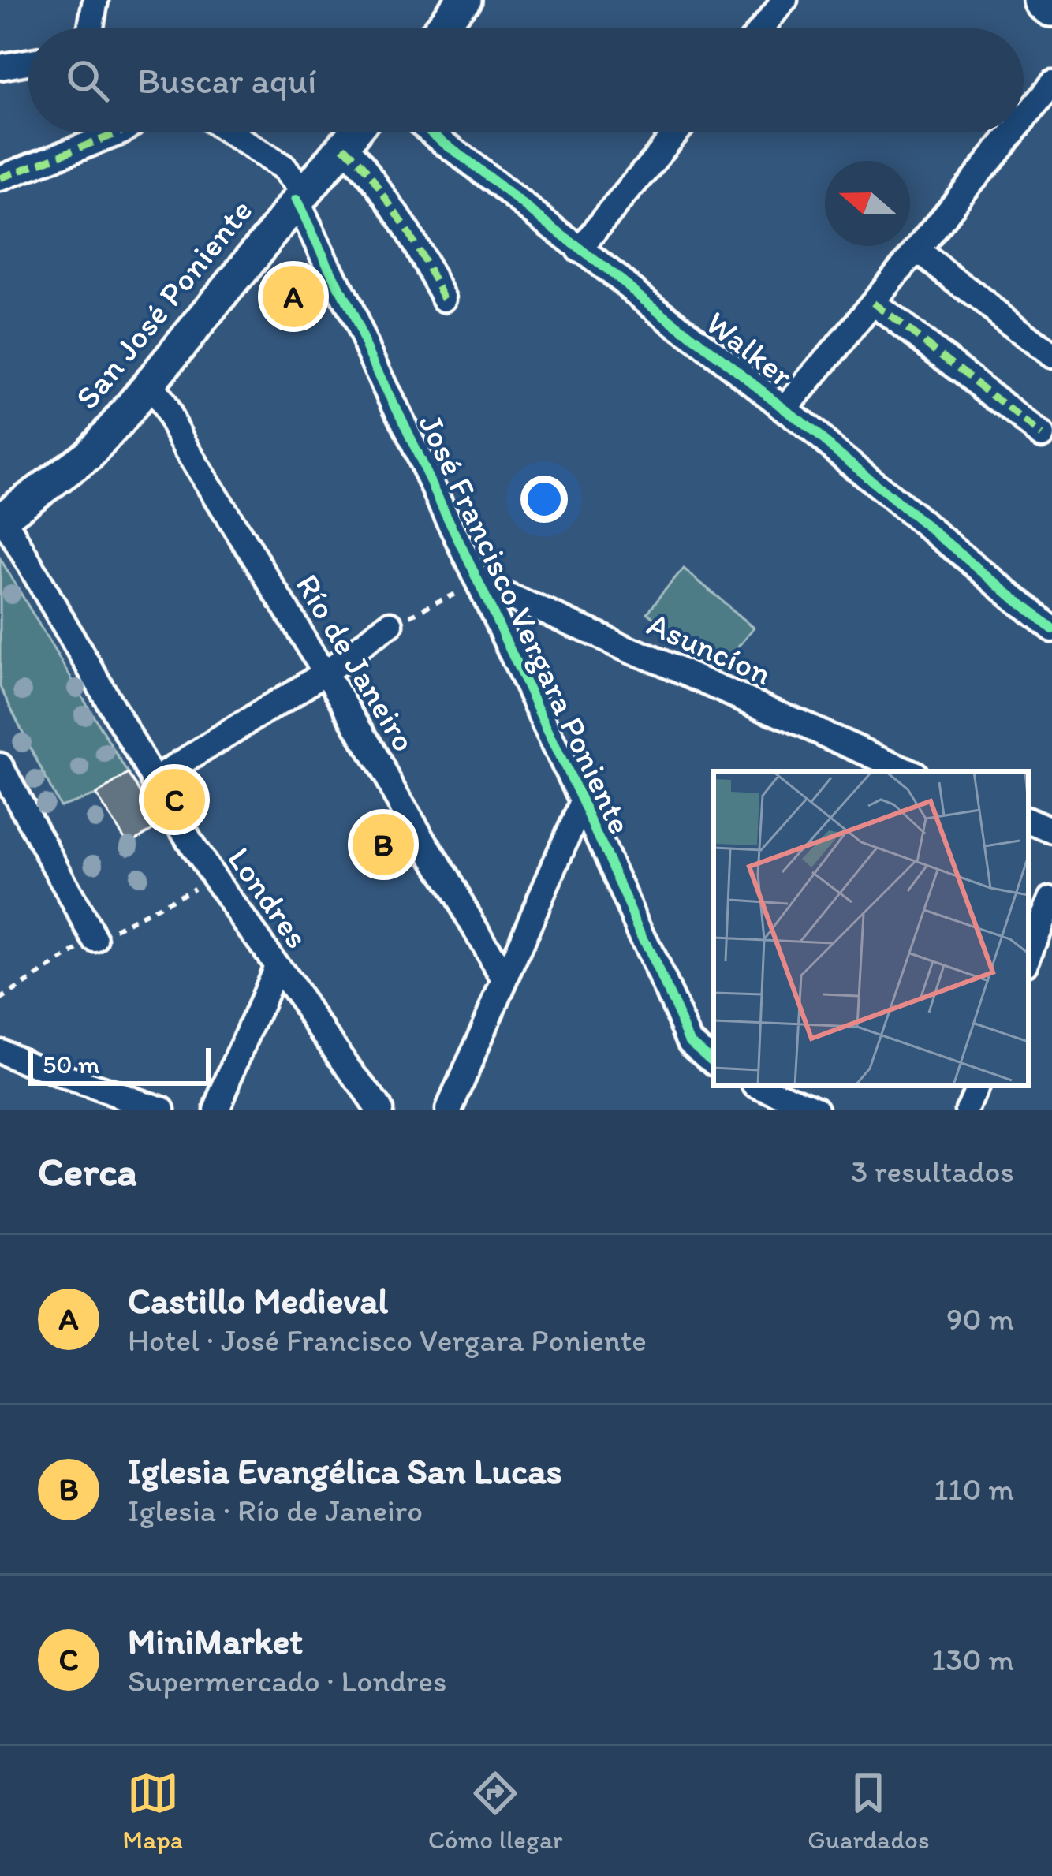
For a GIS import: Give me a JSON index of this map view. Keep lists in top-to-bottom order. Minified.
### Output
{"streets":{"street":["San José Poniente","Walker","José Francisco Vergara Poniente","Asuncíon","Río de Janeiro","Londres"]},"crossings":[["San José Poniente","José Francisco Vergara Poniente"],["San José Poniente","Río de Janeiro"],["San José Poniente","Londres"],["José Francisco Vergara Poniente","Asuncíon"]],"scale_bar":"50 m","north":"left","page":{"search":"Buscar aquí","pins":["A","C","B"],"scale":"50 m","heading":["Cerca","3 resultados"],"list":[{"mark":"A","name":"Castillo Medieval","note":"Hotel · José Francisco Vergara Poniente","value":"90 m"},{"mark":"B","name":"Iglesia Evangélica San Lucas","note":"Iglesia · Río de Janeiro","value":"110 m"},{"mark":"C","name":"MiniMarket","note":"Supermercado · Londres","value":"130 m"}],"nav":["Mapa","Cómo llegar","Guardados"]}}
